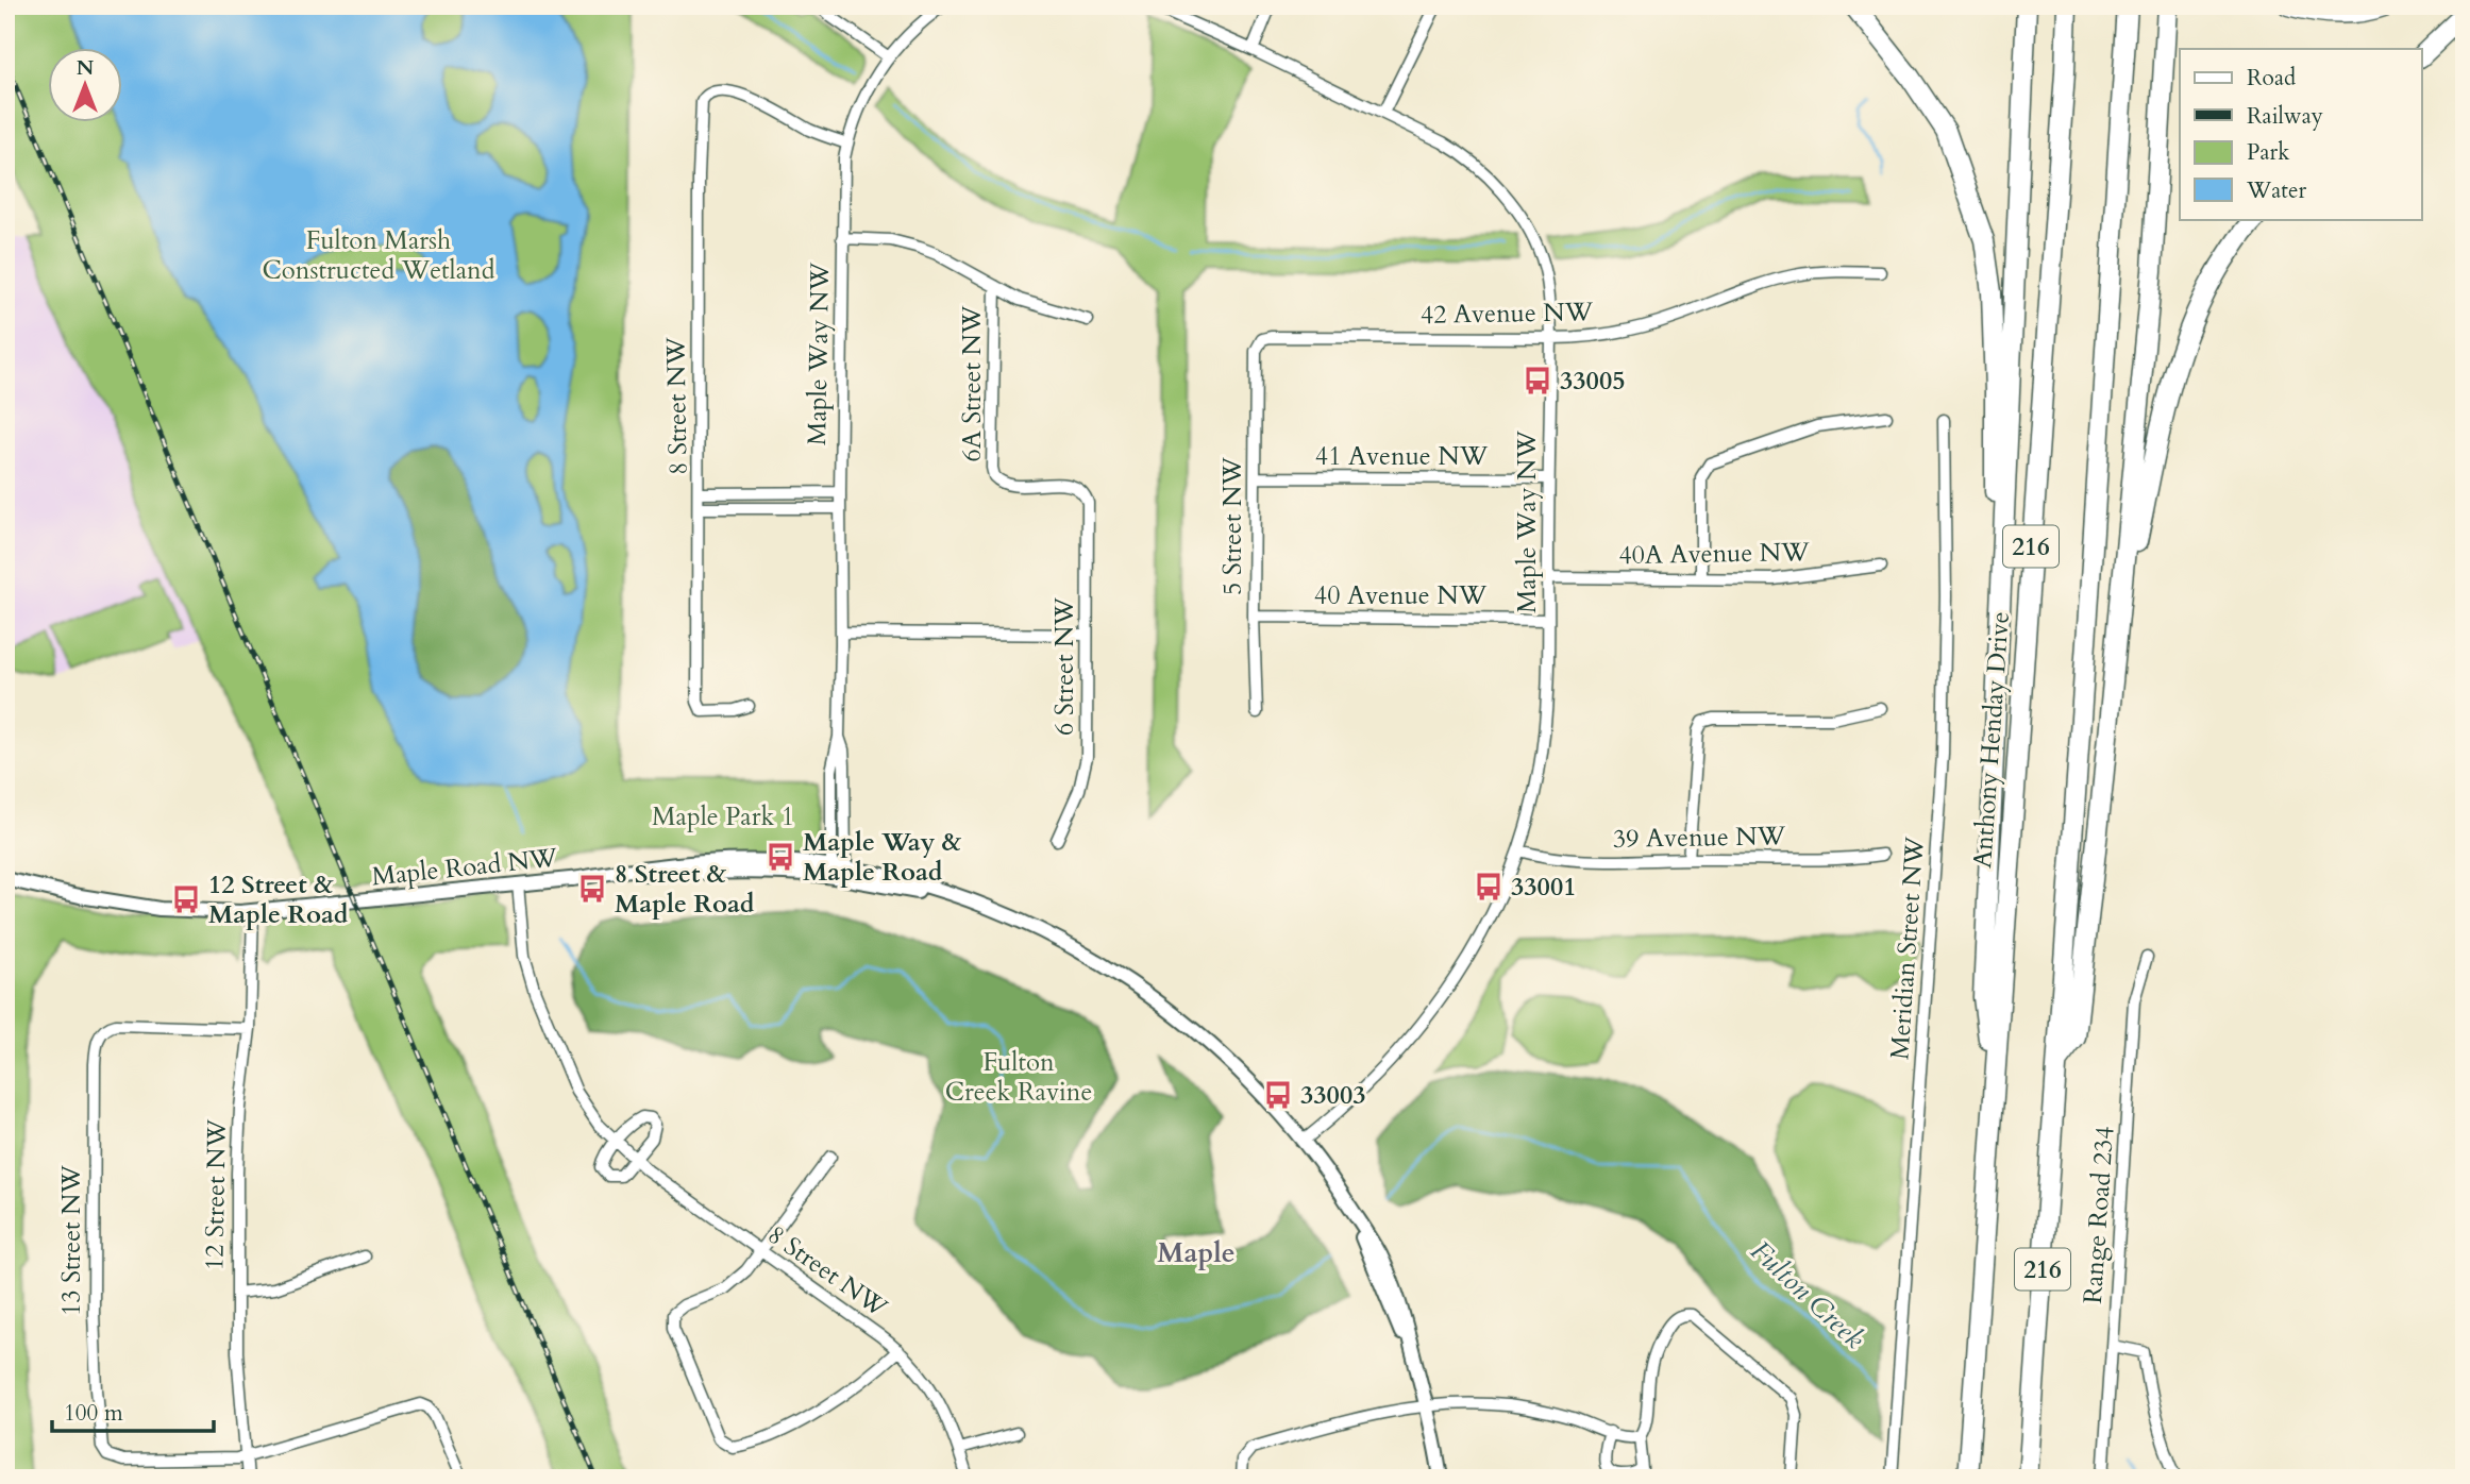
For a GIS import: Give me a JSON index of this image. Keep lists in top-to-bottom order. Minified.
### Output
{"streets":{"highway":["216","Anthony Henday Drive"],"street":["42 Avenue NW","Maple Way NW","6A Street NW","8 Street NW","41 Avenue NW","5 Street NW","40A Avenue NW","40 Avenue NW","6 Street NW","39 Avenue NW","Maple Road NW","Meridian Street NW","12 Street NW","Range Road 234","13 Street NW"]},"crossings":[["42 Avenue NW","Maple Way NW"],["42 Avenue NW","5 Street NW"],["Maple Way NW","8 Street NW"],["Maple Way NW","41 Avenue NW"],["Maple Way NW","40A Avenue NW"],["Maple Way NW","40 Avenue NW"],["Maple Way NW","39 Avenue NW"],["Maple Way NW","Maple Road NW"],["6A Street NW","6 Street NW"],["8 Street NW","Maple Road NW"],["41 Avenue NW","5 Street NW"],["5 Street NW","40 Avenue NW"],["Maple Road NW","12 Street NW"],["12 Street NW","13 Street NW"]],"districts":["Maple"],"water":["Fulton Creek"],"parks":["Fulton Marsh Constructed Wetland","Maple Park 1","Fulton Creek Ravine"],"places":{"bus stop":["33005","Maple Way & Maple Road","33001","8 Street & Maple Road","12 Street & Maple Road","33003"]},"legend":["Road","Railway","Park","Water"],"scale_bar":"100 m","north":"top"}
